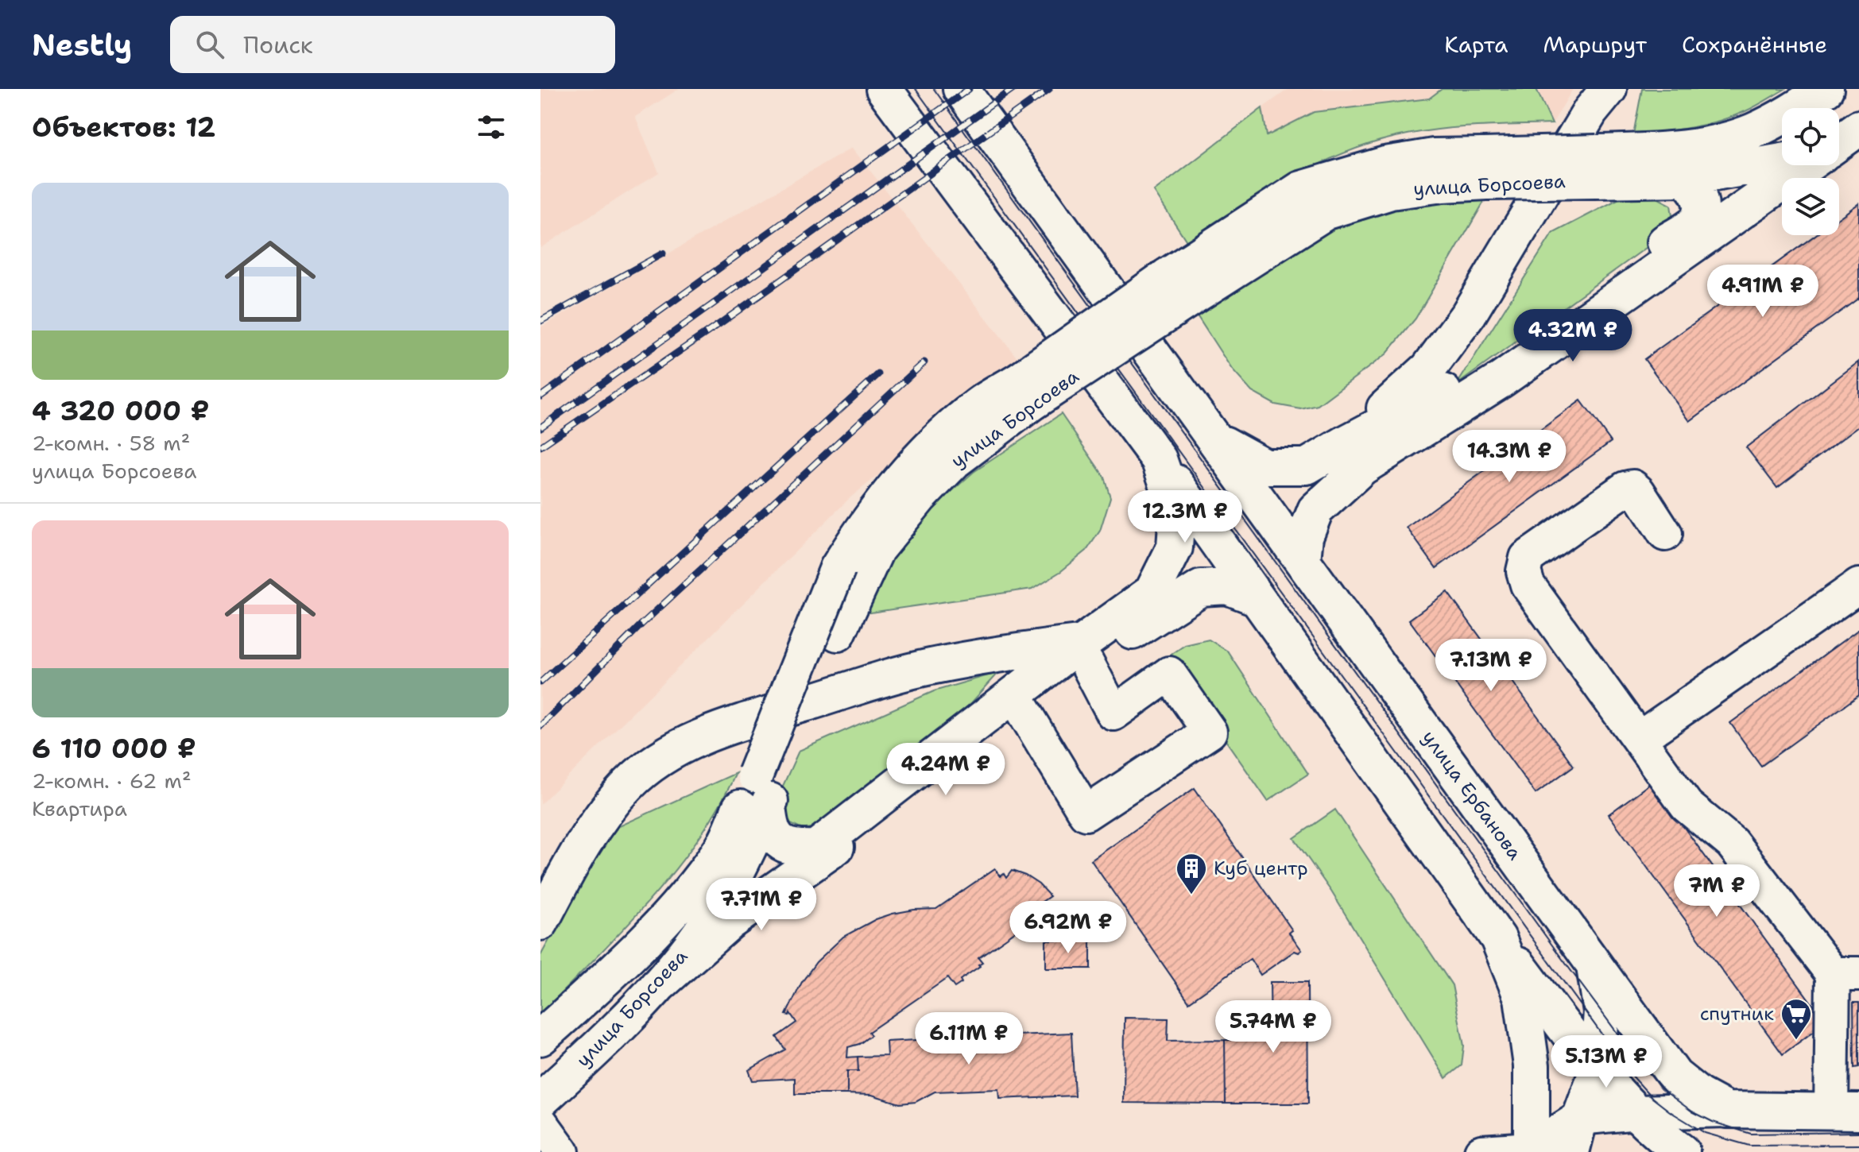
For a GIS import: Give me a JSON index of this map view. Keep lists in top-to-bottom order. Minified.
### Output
{"streets":{"main road":["улица Борсоева","улица Ербанова"]},"places":{"building":["Куб центр"],"supermarket":["спутник"]},"page":{"header":"Nestly","search":"Поиск","nav":["Карта","Маршрут","Сохранённые"],"heading":"Объектов: 12","list":[{"name":"4 320 000 ₽","note":"2-комн. · 58 m² · улица Борсоева"},{"name":"6 110 000 ₽","note":"2-комн. · 62 m² · Квартира"}],"price":["4.91M ₽","4.32M ₽","14.3M ₽","12.3M ₽","7.13M ₽","4.24M ₽","7M ₽","7.71M ₽","6.92M ₽","5.74M ₽","6.11M ₽","5.13M ₽"]}}
